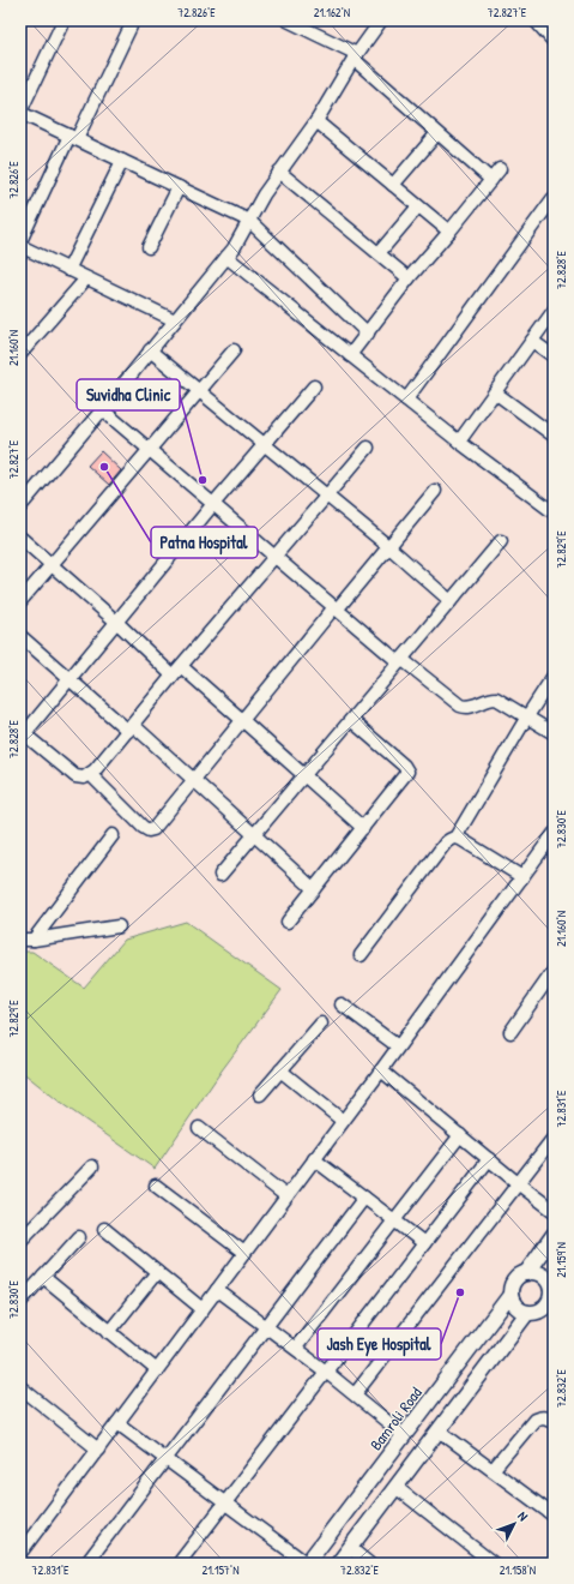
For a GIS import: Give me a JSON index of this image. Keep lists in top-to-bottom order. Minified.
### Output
{"streets":{"street":["Bamroli Road"]},"places":["Patna Hospital","Suvidha Clinic","Jash Eye Hospital"],"north":"top right","coordinates":["72.826°E","21.162°N","72.827°E","72.828°E","21.160°N","72.829°E","72.830°E","72.831°E","21.159°N","72.832°E","21.157°N","21.158°N"]}
